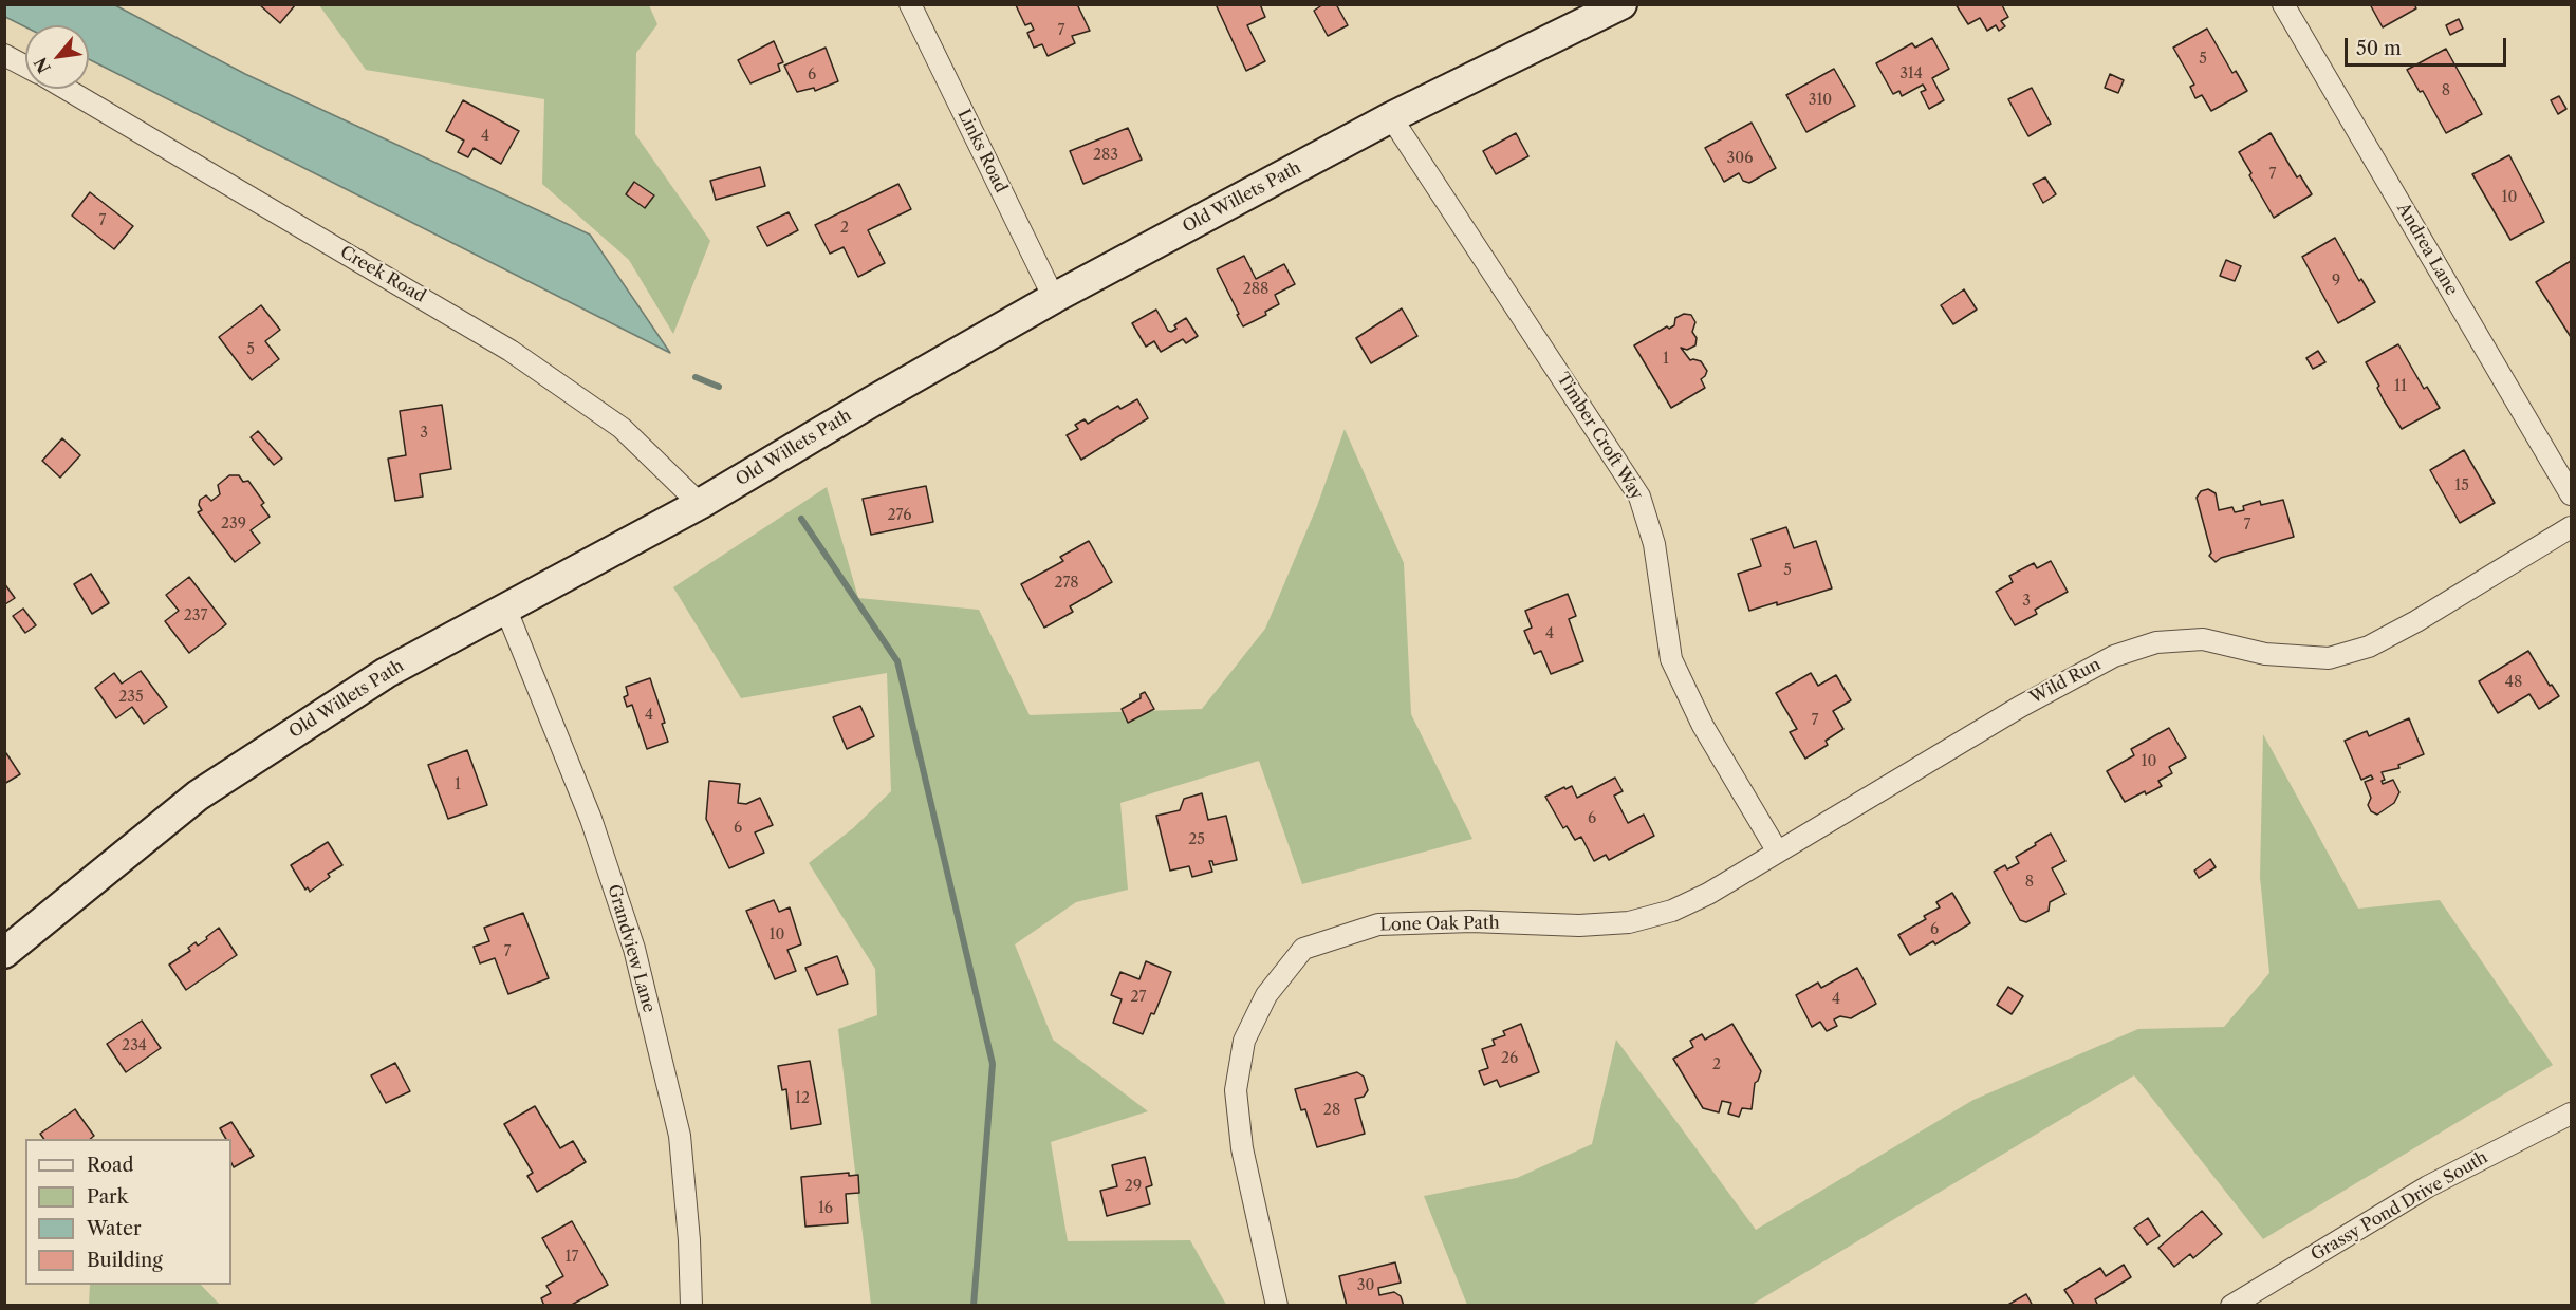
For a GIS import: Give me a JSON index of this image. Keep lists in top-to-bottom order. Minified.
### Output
{"streets":{"main road":["Old Willets Path"],"street":["Links Road","Andrea Lane","Creek Road","Timber Croft Way","Wild Run","Lone Oak Path","Grandview Lane","Grassy Pond Drive South"]},"crossings":[["Links Road","Old Willets Path"],["Old Willets Path","Creek Road"],["Old Willets Path","Timber Croft Way"],["Old Willets Path","Grandview Lane"],["Timber Croft Way","Wild Run"],["Wild Run","Lone Oak Path"]],"house_numbers":["7","5","314","6","8","310","4","283","306","7","10","7","2","9","288","5","1","11","3","15","276","239","7","5","278","3","237","4","48","235","4","7","10","1","6","6","25","8","6","10","7","27","4","234","26","2","12","28","29","16","17","30"],"legend":["Road","Park","Water","Building"],"scale_bar":"50 m","north":"bottom left"}
